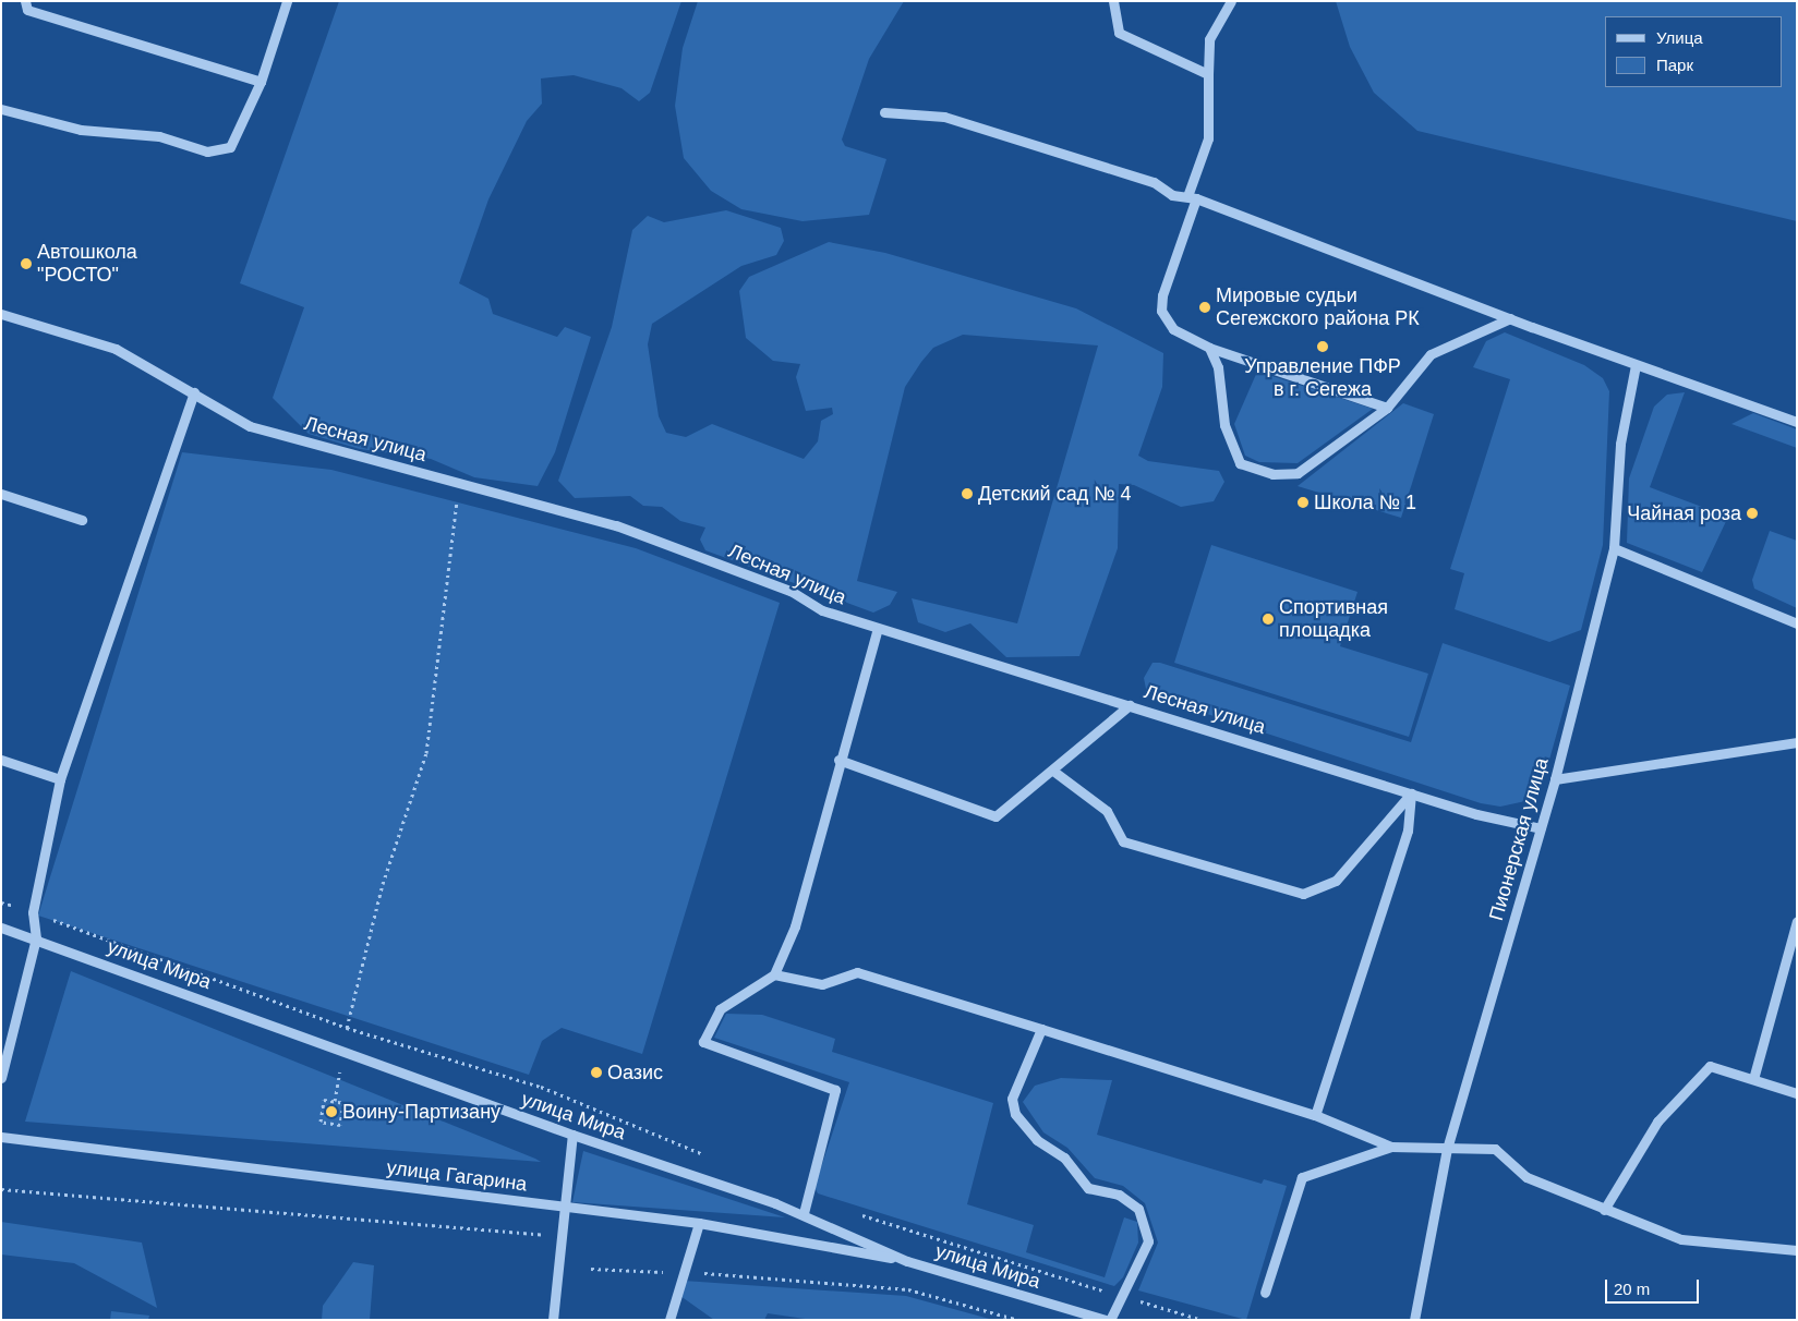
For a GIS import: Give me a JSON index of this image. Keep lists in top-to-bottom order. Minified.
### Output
{"streets":{"street":["Лесная улица","Пионерская улица","улица Мира","улица Гагарина"]},"crossings":[["Лесная улица","Пионерская улица"],["улица Мира","улица Гагарина"]],"places":["Автошкола \"РОСТО\"","Мировые судьи Сегежского района РК","Управление ПФР в г. Сегежа","Детский сад № 4","Школа № 1","Чайная роза","Спортивная площадка","Оазис","Воину-Партизану"],"legend":["Улица","Парк"],"scale_bar":"20 m"}
